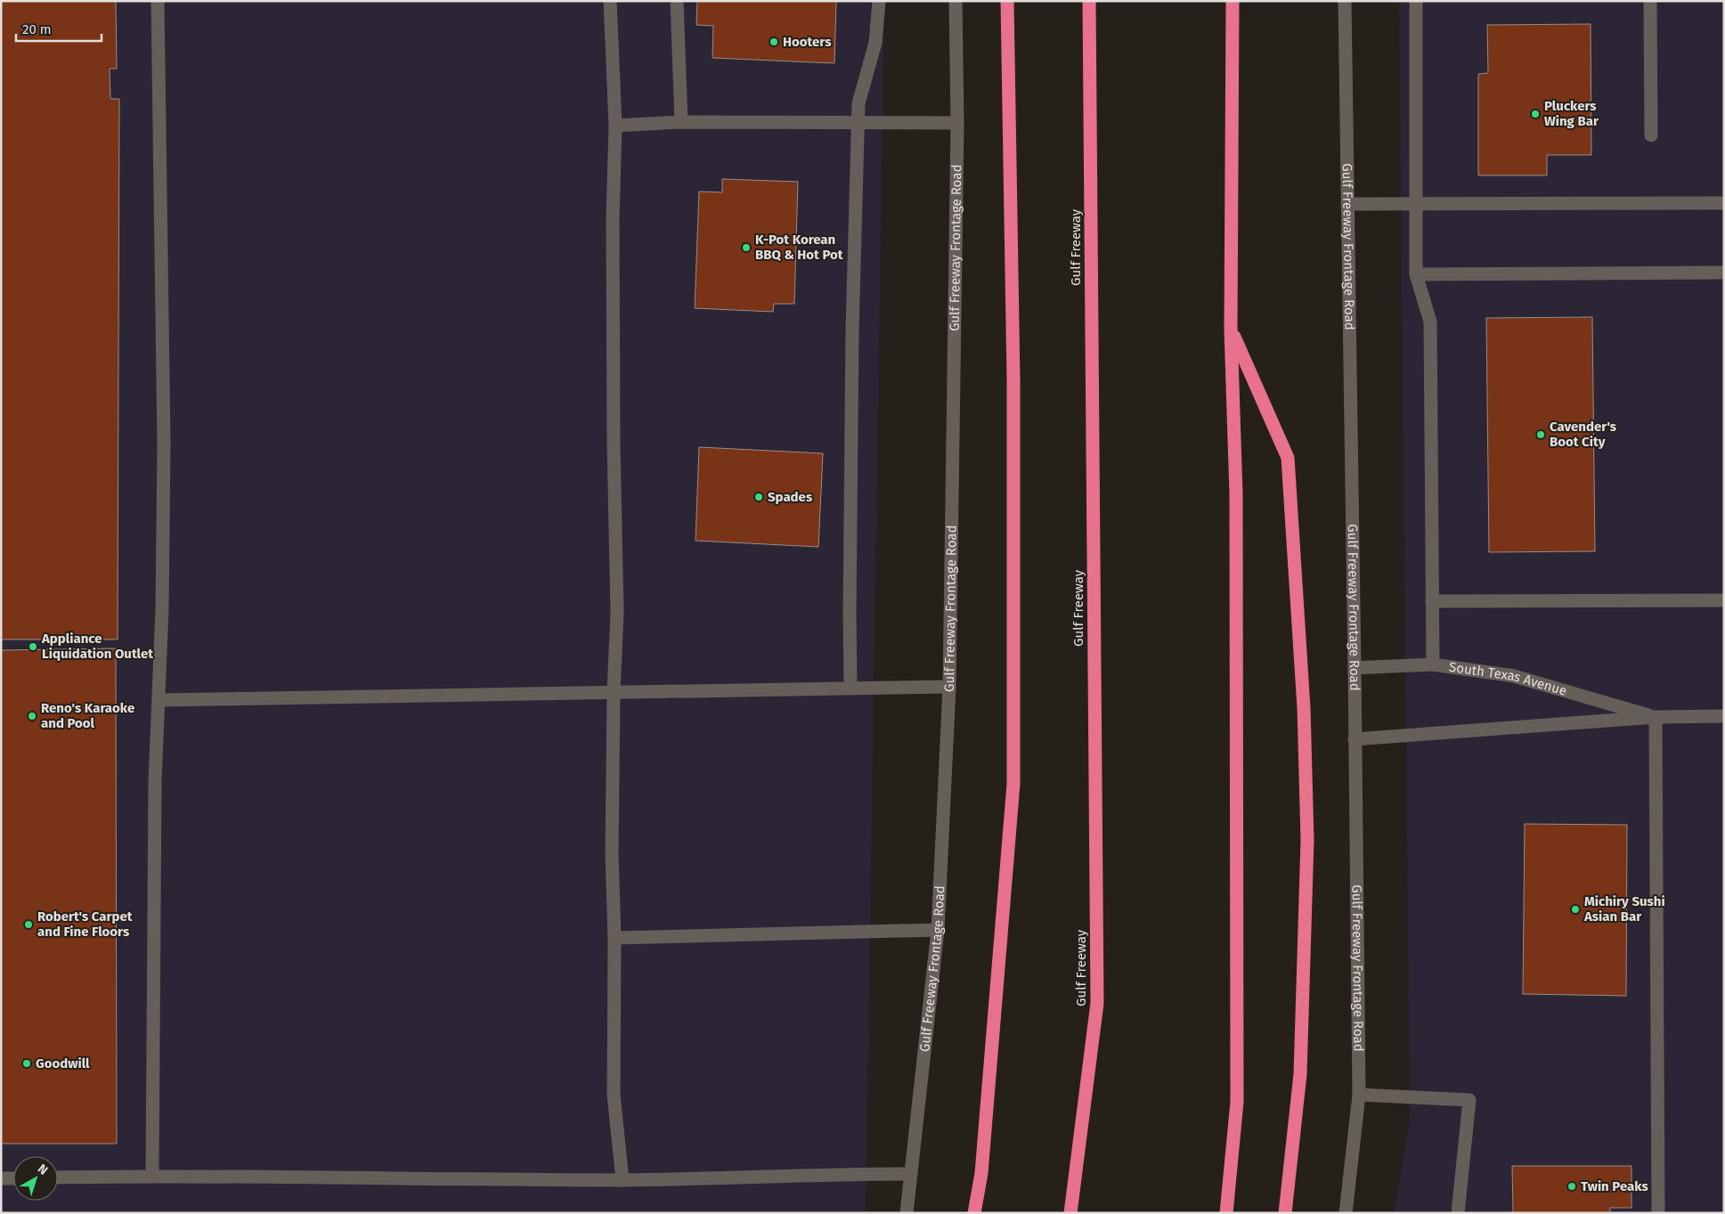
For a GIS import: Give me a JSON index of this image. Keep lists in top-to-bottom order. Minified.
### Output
{"streets":{"highway":["Gulf Freeway"],"main road":["Gulf Freeway Frontage Road","South Texas Avenue"]},"crossings":[["Gulf Freeway Frontage Road","South Texas Avenue"]],"places":["Hooters","Pluckers Wing Bar","K-Pot Korean BBQ & Hot Pot","Cavender's Boot City","Spades","Appliance Liquidation Outlet","Reno's Karaoke and Pool","Michiry Sushi Asian Bar","Robert's Carpet and Fine Floors","Goodwill","Twin Peaks"],"scale_bar":"20 m","north":"top right"}
